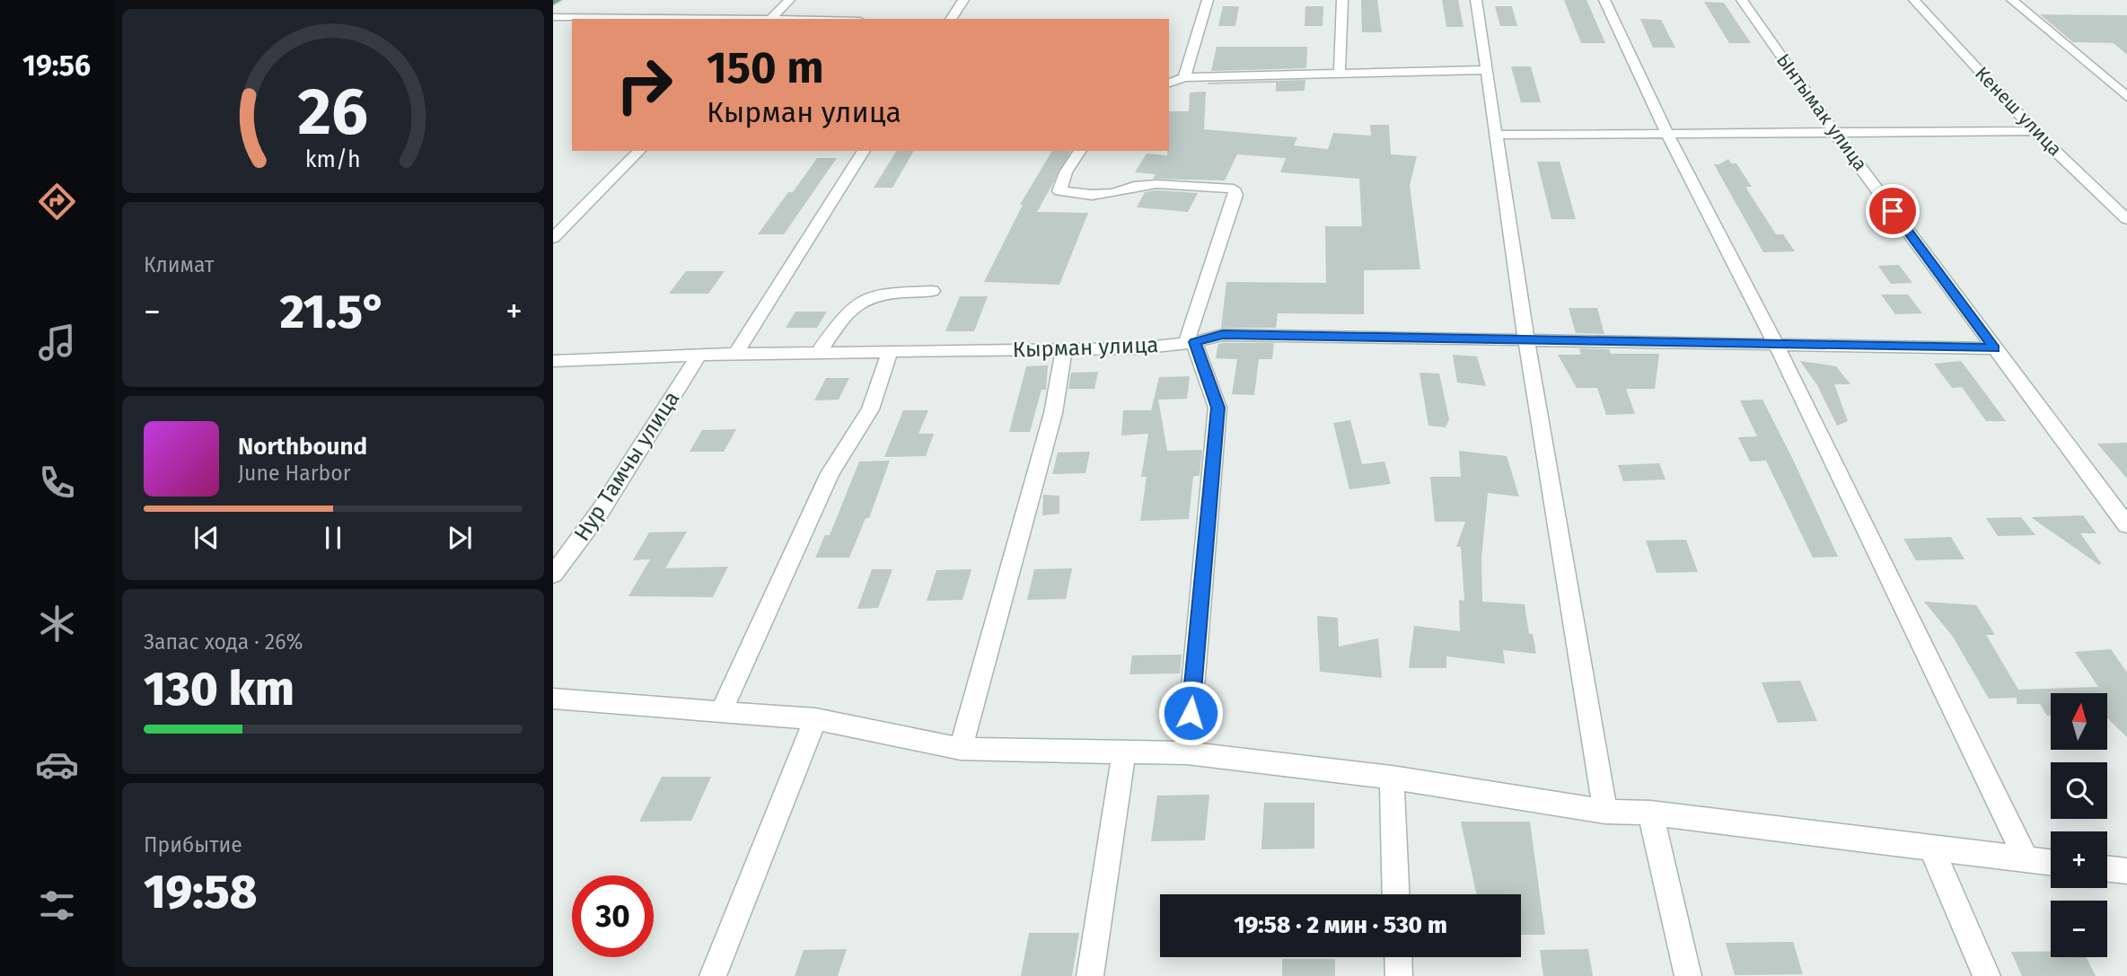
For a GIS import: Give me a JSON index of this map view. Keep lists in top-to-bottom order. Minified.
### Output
{"streets":{"street":["Кенеш улица","Ынтымак улица","Кырман улица","Нур Тамчы улица"]},"crossings":[["Ынтымак улица","Кырман улица"],["Кырман улица","Нур Тамчы улица"]],"north":"top","page":{"tabs":"19:56","turn":["150 m","Кырман улица"],"tile":["Климат",["Запас хода · 26%","130 km"],["Прибытие","19:58"]],"heat":["−","21.5°","+"],"song":["Northbound","June Harbor"],"map_buttons":["+","−"],"limit":"30","trip":"19:58 · 2 мин · 530 m","gauge":["26","km/h"]}}
